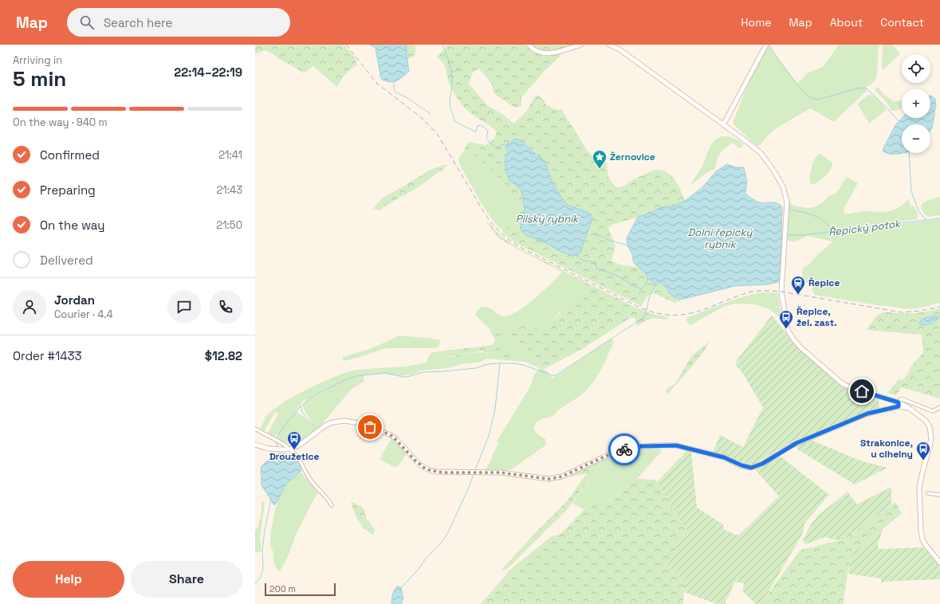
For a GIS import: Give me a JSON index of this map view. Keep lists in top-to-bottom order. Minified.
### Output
{"water":["Pilský rybník","Řepický potok","Dolní řepický rybník"],"places":{"place":["Žernovice"],"station":["Řepice"],"bus stop":["Řepice, žel. zast.","Droužetice","Strakonice, u cihelny"]},"scale_bar":"200 m","page":{"header":"Map","search":"Search here","nav":["Home","Map","About","Contact"],"heading":["5 min","Arriving in","22:14–22:19"],"panel":["Jordan","Courier · 4.4","Order #1433","$12.82"],"map_buttons":["+","−"],"bar":"On the way · 940 m","list":[["Confirmed","21:41"],["Preparing","21:43"],["On the way","21:50"],"Delivered"],"buttons":["Help","Share"],"scale":"200 m"}}
